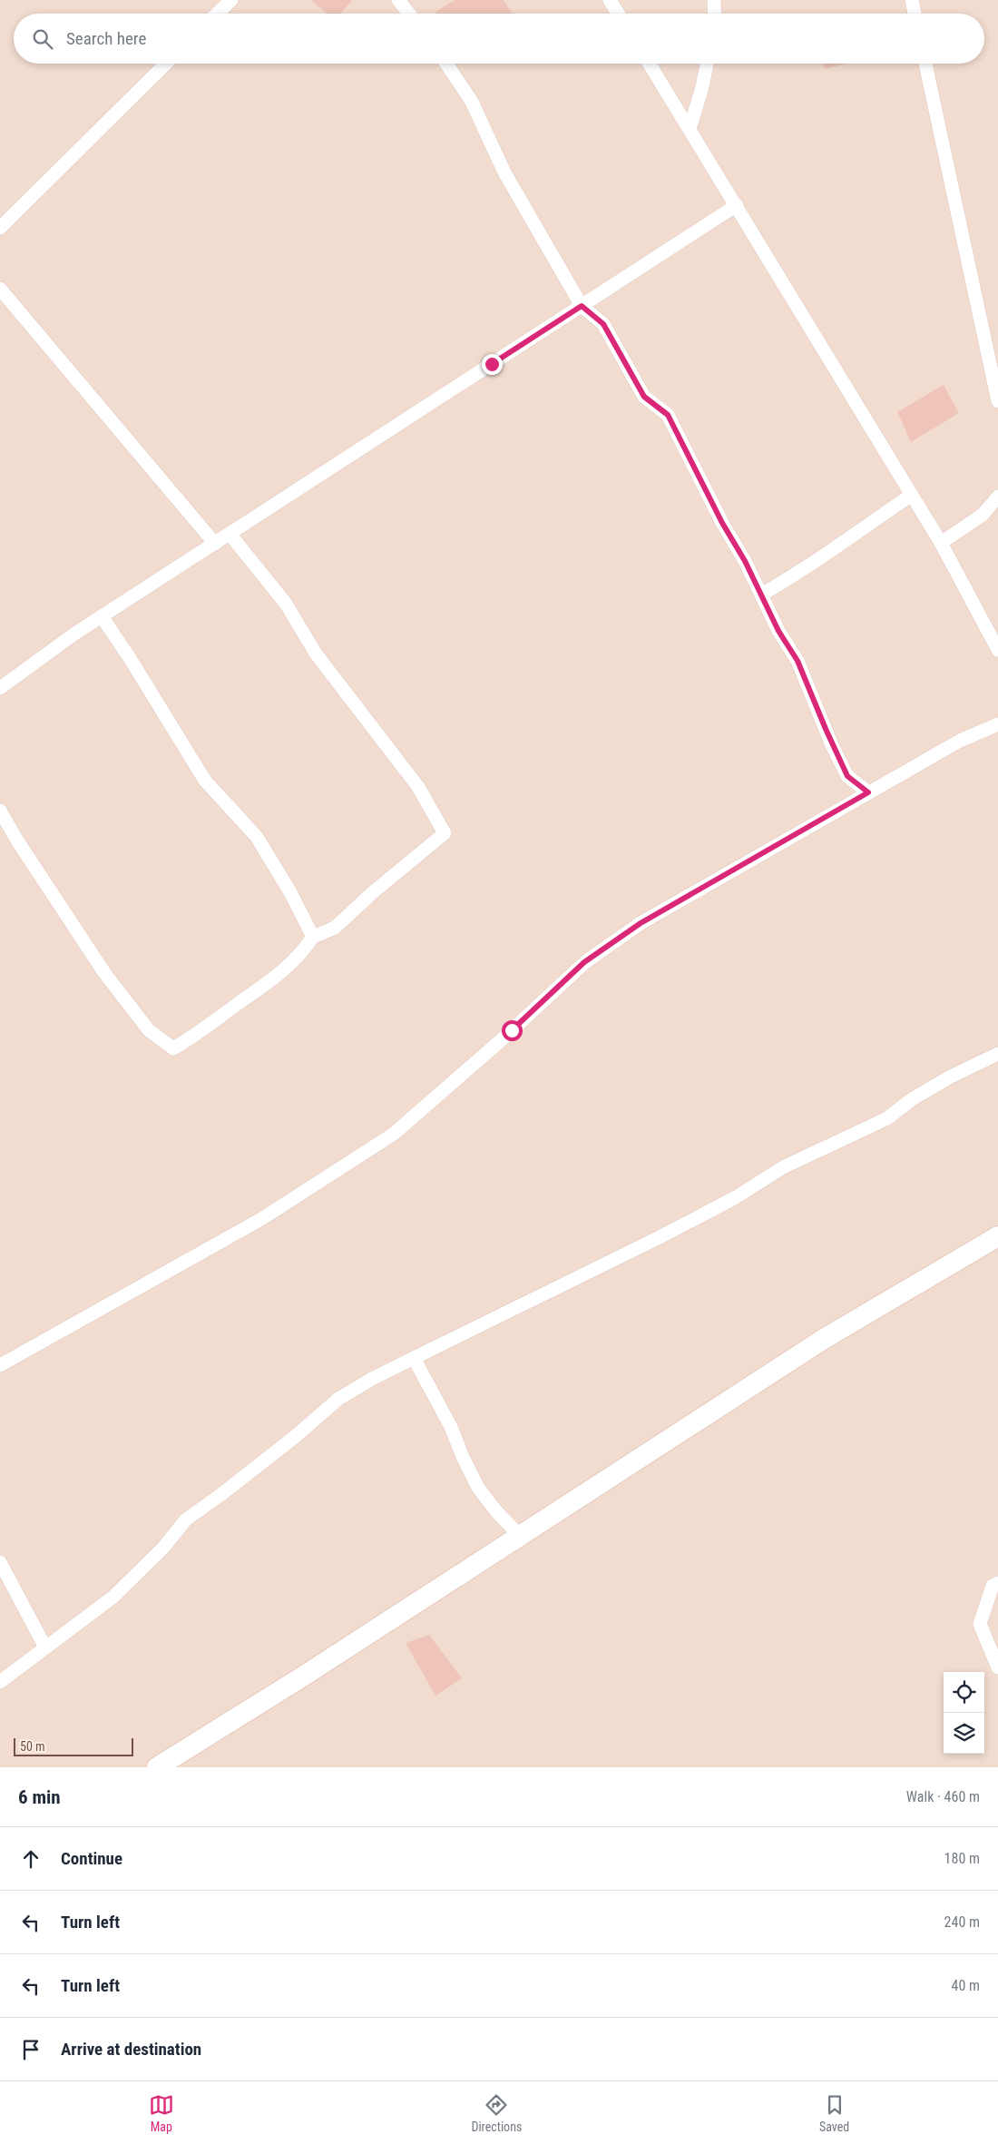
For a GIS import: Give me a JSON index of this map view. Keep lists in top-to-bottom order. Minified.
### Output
{"scale_bar":"50 m","page":{"search":"Search here","scale":"50 m","heading":["6 min","Walk · 460 m"],"list":[["Continue","180 m"],["Turn left","240 m"],["Turn left","40 m"],"Arrive at destination"],"nav":["Map","Directions","Saved"]}}
